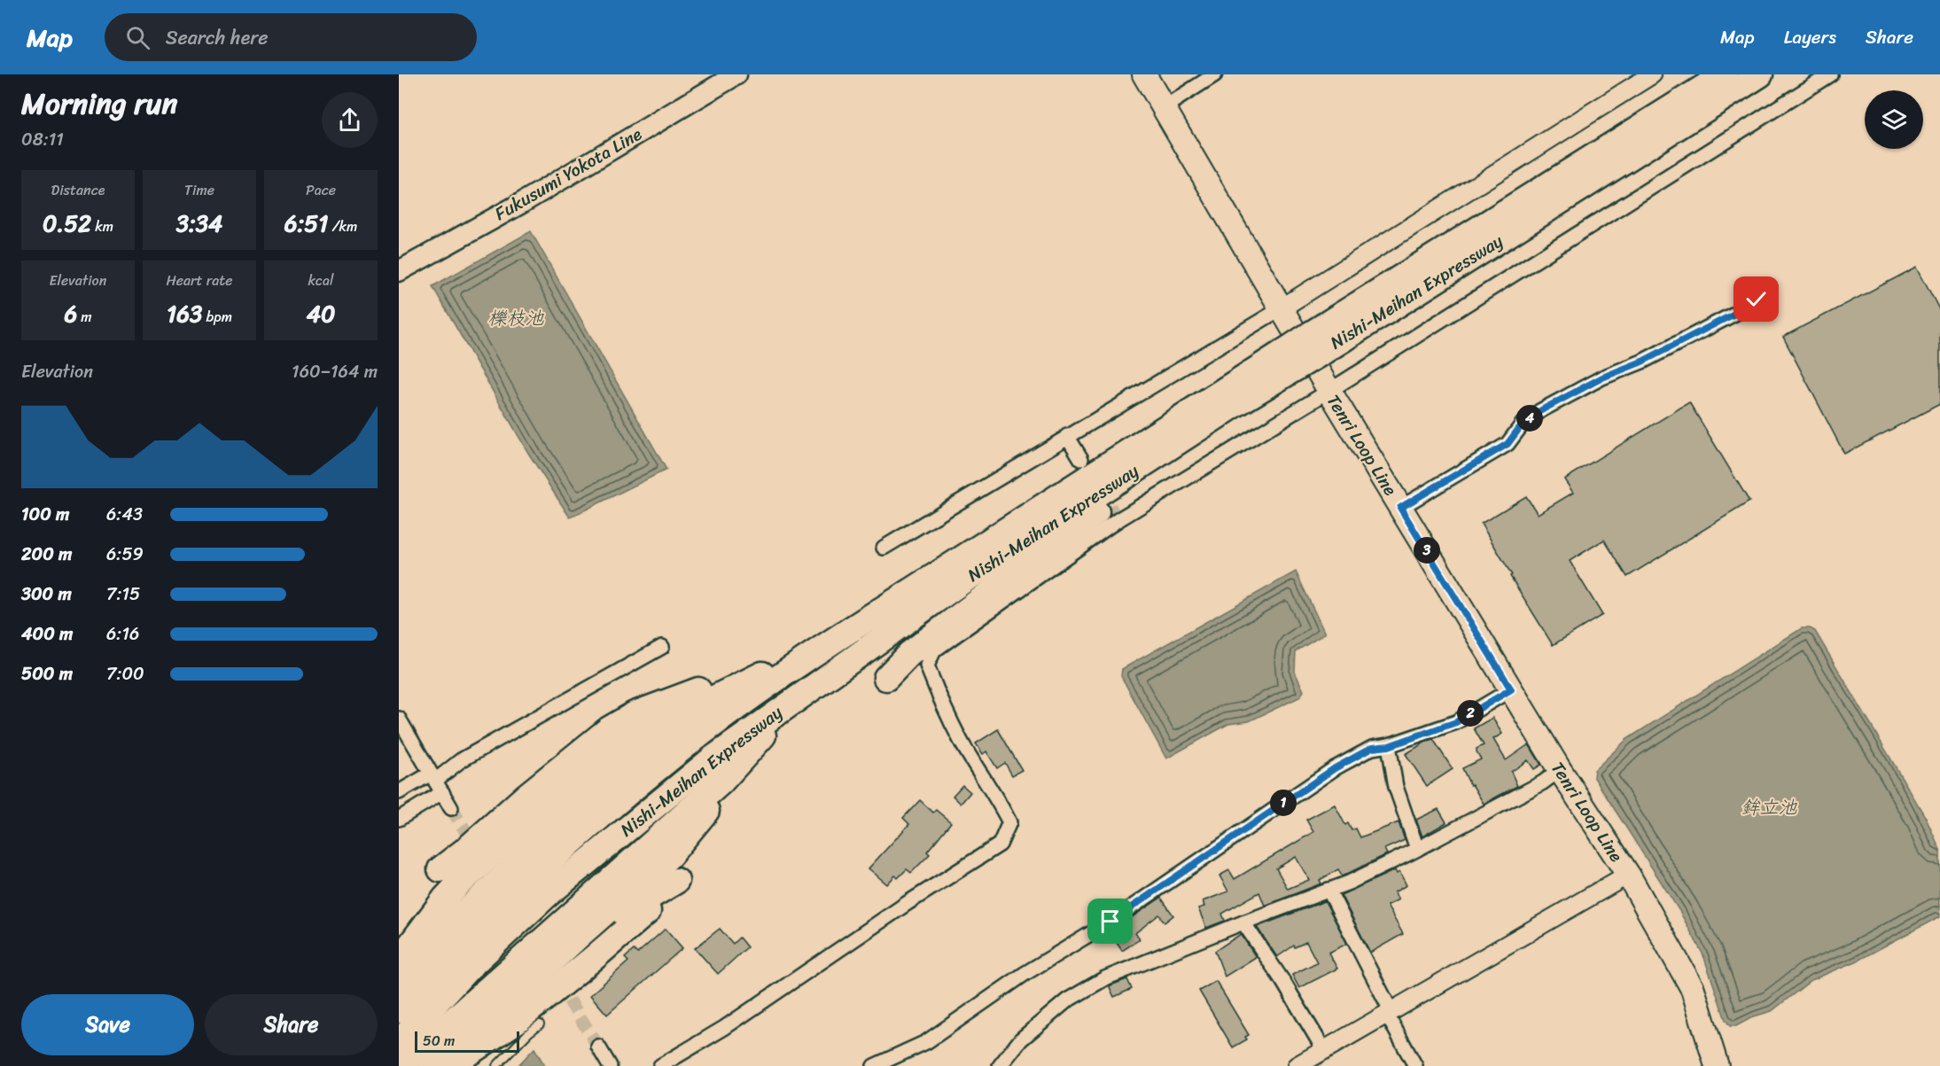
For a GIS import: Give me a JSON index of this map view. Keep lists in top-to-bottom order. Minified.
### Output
{"streets":{"highway":["Nishi-Meihan Expressway"],"main road":["Fukusumi Yokota Line","Tenri Loop Line"]},"water":["櫟枝池","鉾立池"],"scale_bar":"50 m","page":{"header":"Map","search":"Search here","nav":["Map","Layers","Share"],"heading":["Morning run","08:11"],"stats":[["Distance","0.52 km"],["Time","3:34"],["Pace","6:51 /km"],["Elevation","6 m"],["Heart rate","163 bpm"],["kcal","40"]],"chart":["Elevation","160–164 m"],"pins":["4","3","2","1"],"list":[{"name":"100 m","note":"6:43"},{"name":"200 m","note":"6:59"},{"name":"300 m","note":"7:15"},{"name":"400 m","note":"6:16"},{"name":"500 m","note":"7:00"}],"buttons":["Save","Share"],"scale":"50 m"}}
